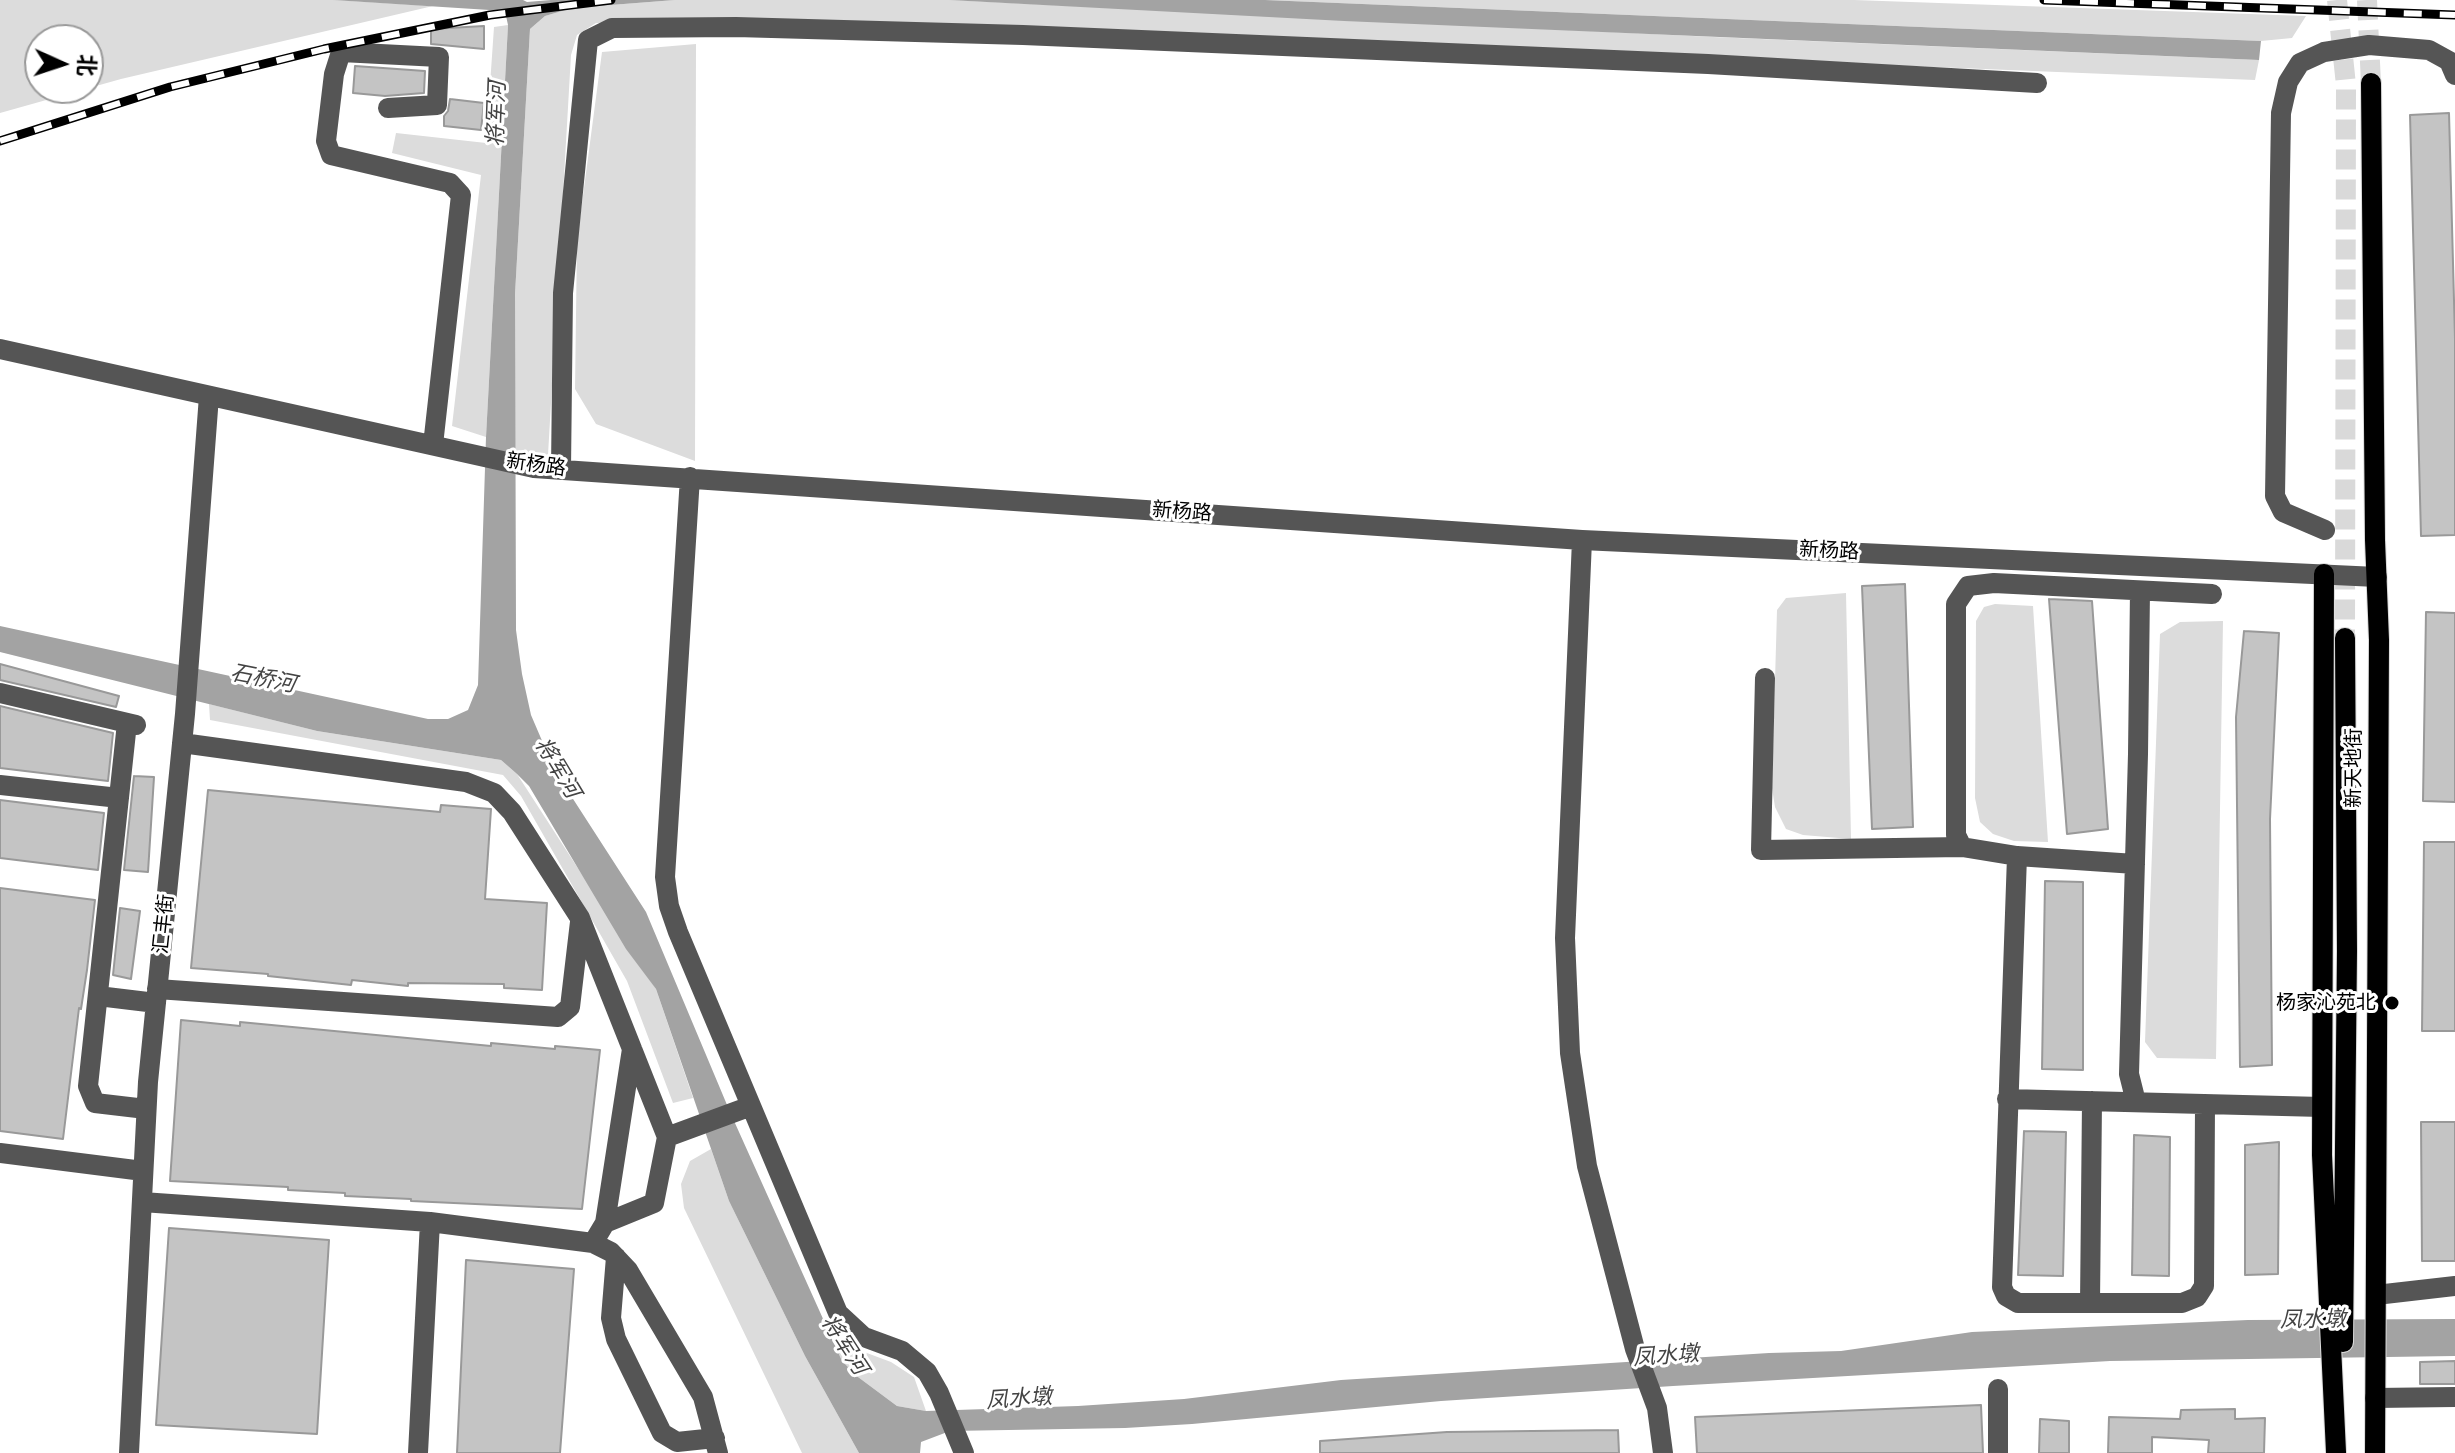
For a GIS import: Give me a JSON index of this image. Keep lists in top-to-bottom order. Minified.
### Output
{"streets":{"main road":["新天地街"],"street":["新杨路","汇丰街"]},"crossings":[["新杨路","新天地街"],["新杨路","汇丰街"]],"water":["将军河","石桥河","凤水墩"],"places":["杨家沁苑北"],"north":"right"}
